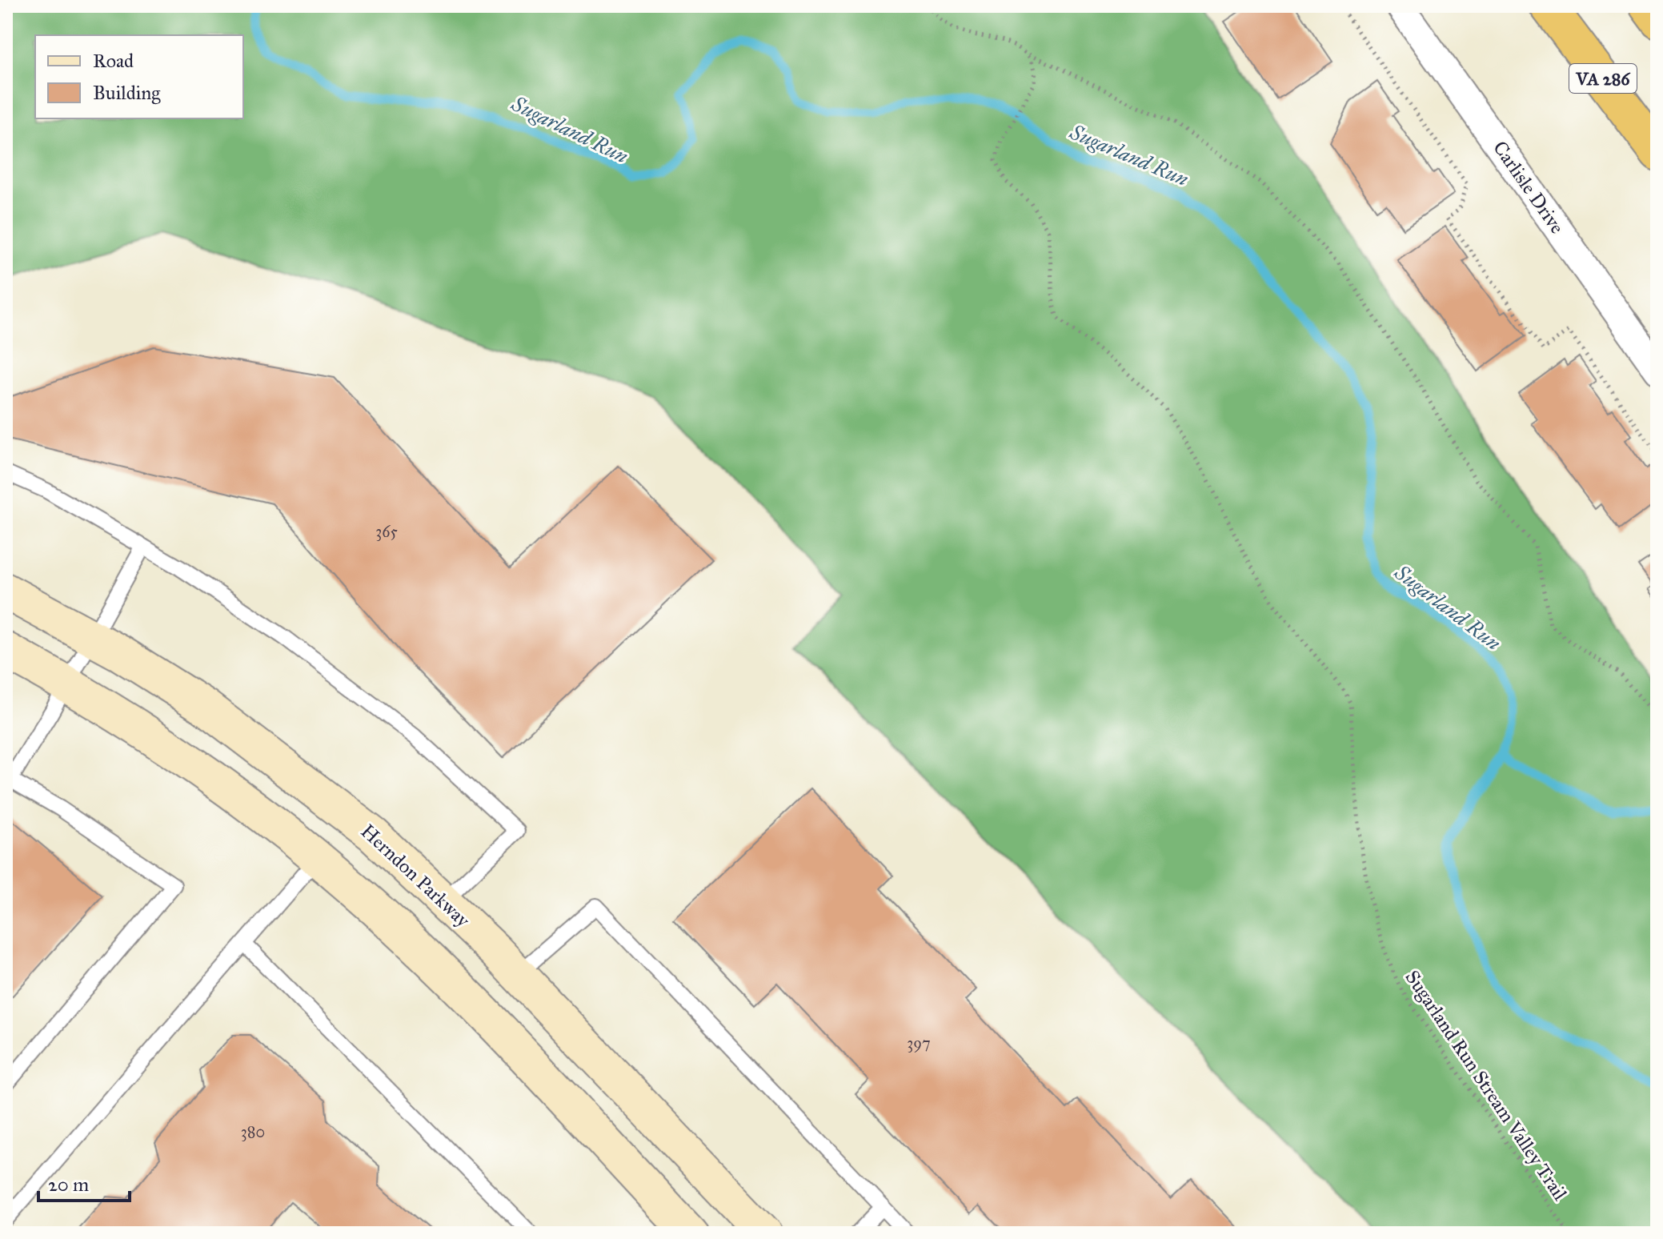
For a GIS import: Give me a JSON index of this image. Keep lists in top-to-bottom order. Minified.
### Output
{"streets":{"highway":["VA 286"],"main road":["Herndon Parkway"],"street":["Carlisle Drive"],"path":["Sugarland Run Stream Valley Trail"]},"water":["Sugarland Run"],"house_numbers":["365","397","380"],"legend":["Road","Building"],"scale_bar":"20 m"}
